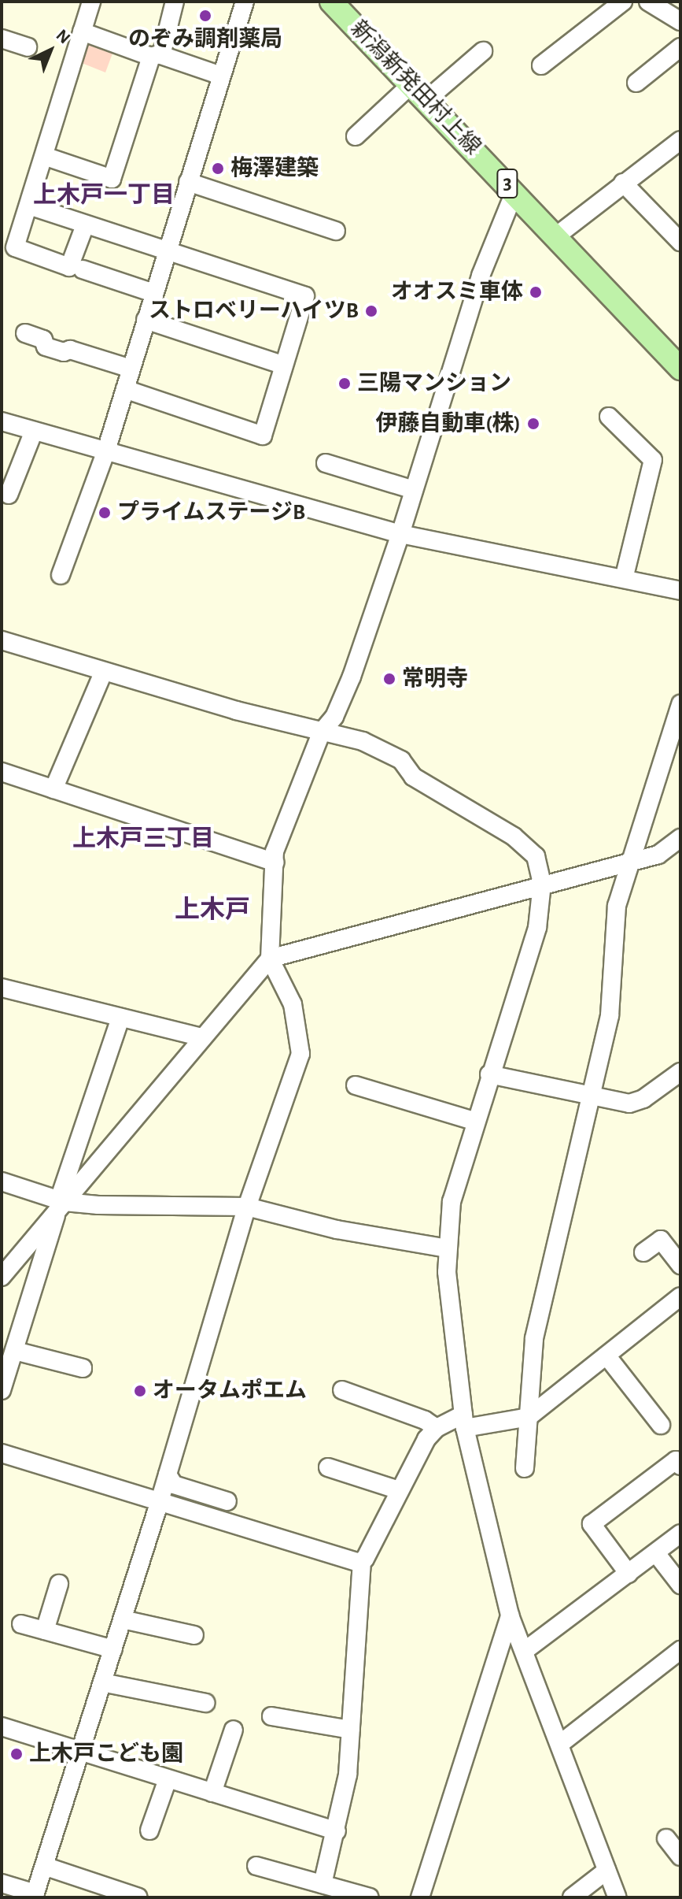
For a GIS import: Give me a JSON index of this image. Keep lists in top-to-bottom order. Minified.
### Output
{"streets":{"main road":["新潟新発田村上線","3"]},"districts":["上木戸一丁目","上木戸三丁目","上木戸"],"places":["のぞみ調剤薬局","梅澤建築","オオスミ車体","ストロベリーハイツB","三陽マンション","伊藤自動車(株)","プライムステージB","常明寺","オータムポエム","上木戸こども園"],"north":"top right"}
